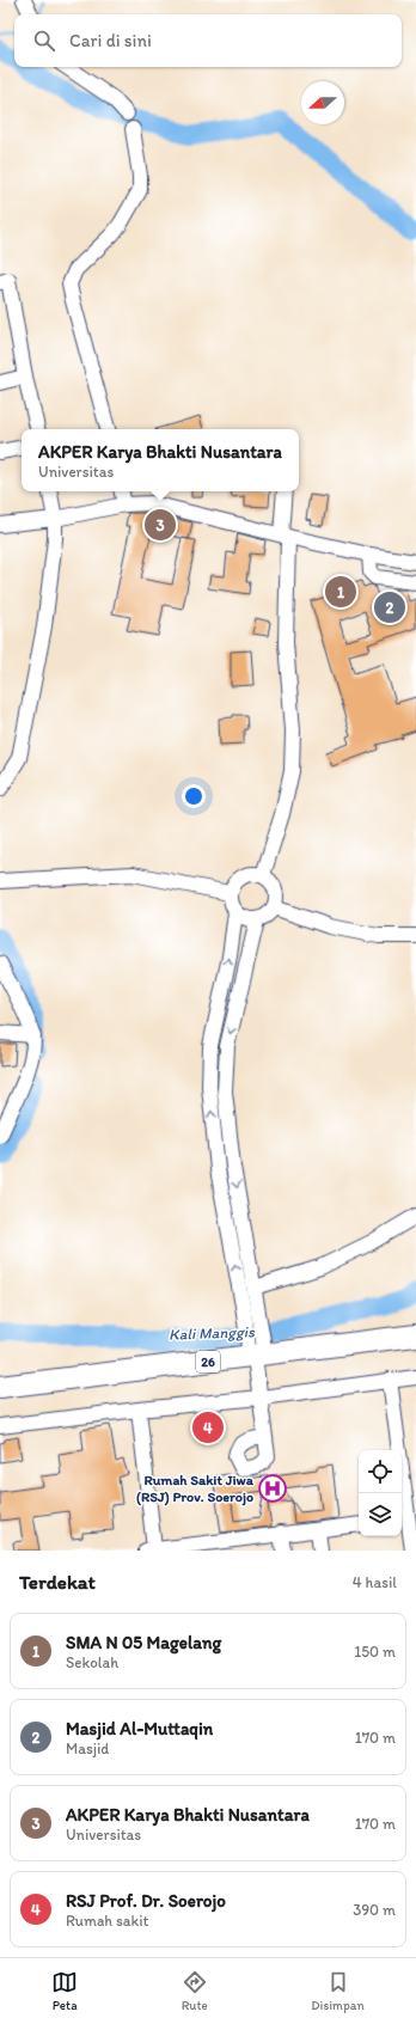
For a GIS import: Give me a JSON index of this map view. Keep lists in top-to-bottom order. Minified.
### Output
{"streets":{"highway":["26"]},"water":["Kali Manggis"],"places":{"hospital":["Rumah Sakit Jiwa (RSJ) Prov. Soerojo"]},"north":"left","page":{"search":"Cari di sini","popup":["AKPER Karya Bhakti Nusantara","Universitas"],"pins":["3","1","2","4"],"heading":["Terdekat","4 hasil"],"list":[{"mark":"1","name":"SMA N 05 Magelang","note":"Sekolah","value":"150 m"},{"mark":"2","name":"Masjid Al-Muttaqin","note":"Masjid","value":"170 m"},{"mark":"3","name":"AKPER Karya Bhakti Nusantara","note":"Universitas","value":"170 m"},{"mark":"4","name":"RSJ Prof. Dr. Soerojo","note":"Rumah sakit","value":"390 m"}],"nav":["Peta","Rute","Disimpan"]}}
